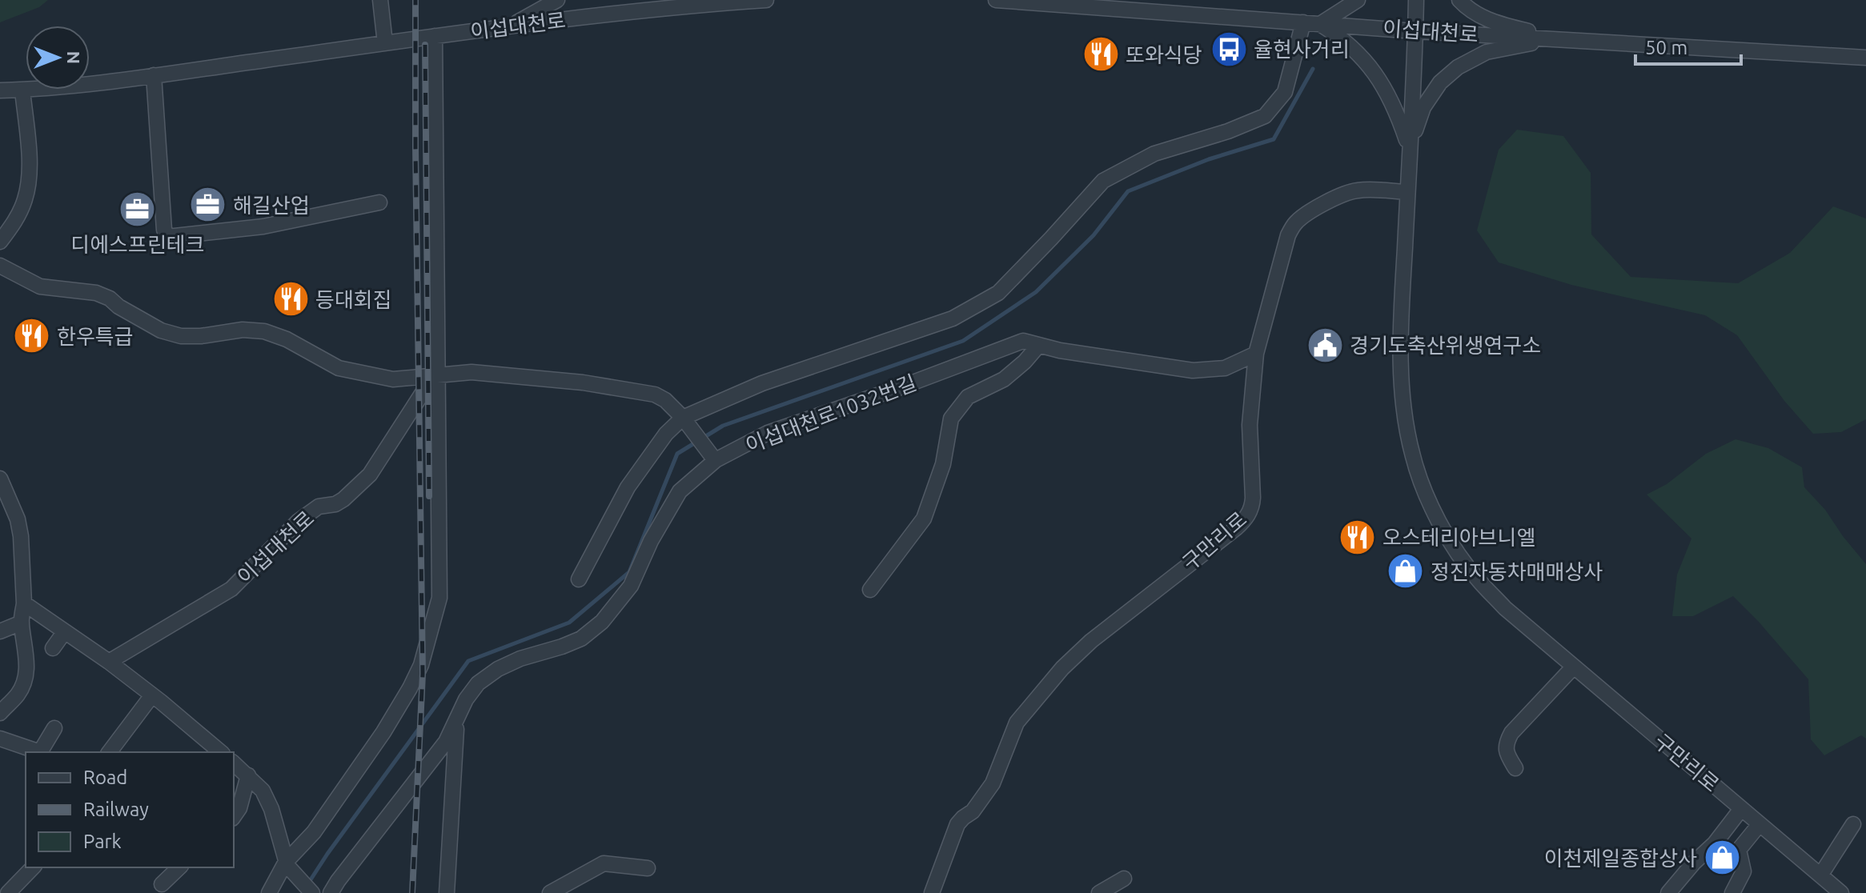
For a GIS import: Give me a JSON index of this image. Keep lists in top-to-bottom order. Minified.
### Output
{"streets":{"street":["이섭대천로","이섭대천로1032번길","구만리로"]},"crossings":[["이섭대천로","구만리로"],["이섭대천로1032번길","구만리로"]],"places":{"bus stop":["율현사거리"],"restaurant":["또와식당","등대회집","한우특급","오스테리아브니엘"],"office":["해길산업","디에스프린테크"],"public building":["경기도축산위생연구소"],"shop":["정진자동차매매상사","이천제일종합상사"]},"legend":["Road","Railway","Park"],"scale_bar":"50 m","north":"right"}
